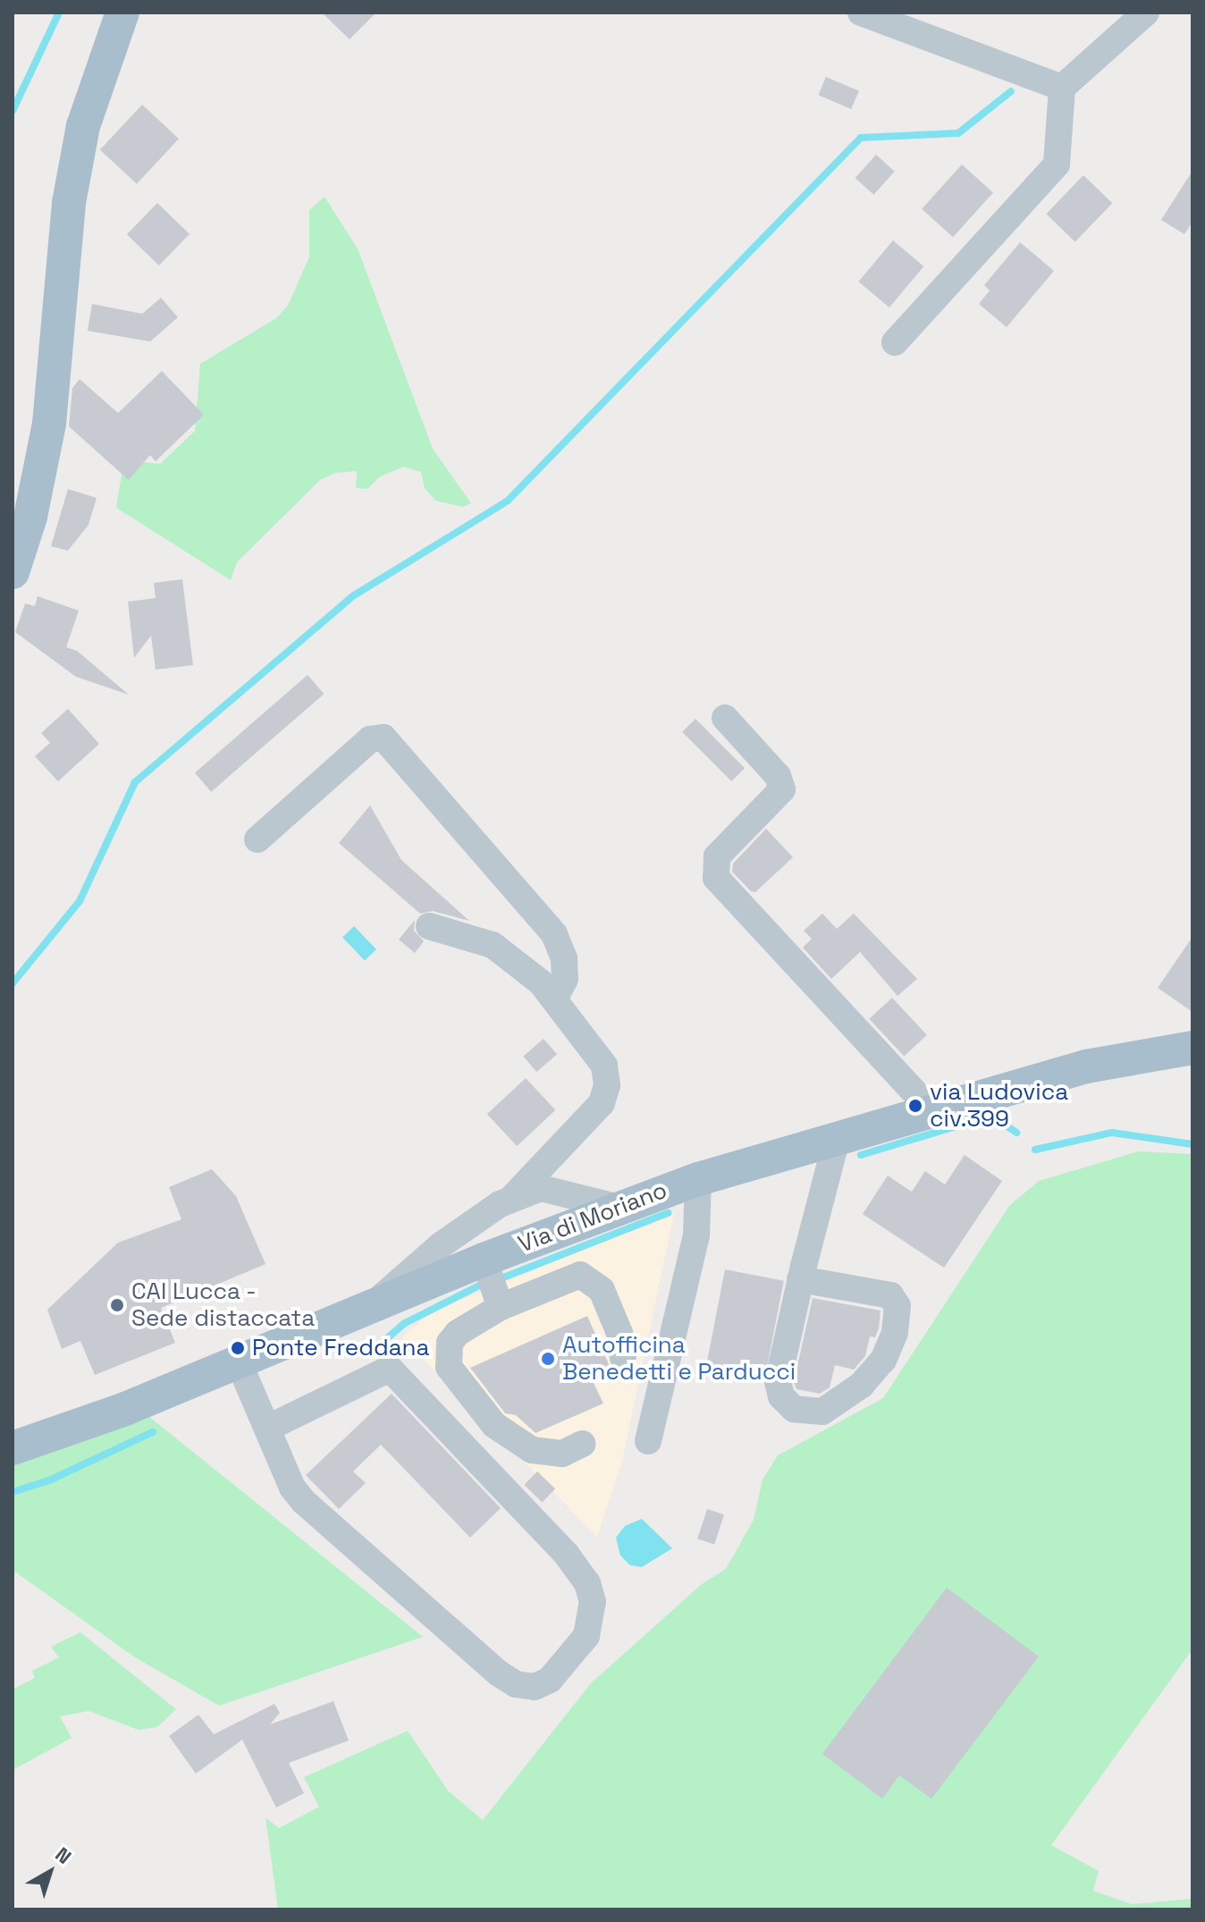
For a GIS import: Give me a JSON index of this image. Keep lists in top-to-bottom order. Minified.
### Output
{"streets":{"main road":["Via di Moriano"]},"places":["via Ludovica civ.399","CAI Lucca - Sede distaccata","Ponte Freddana","Autofficina Benedetti e Parducci"],"north":"top right"}
